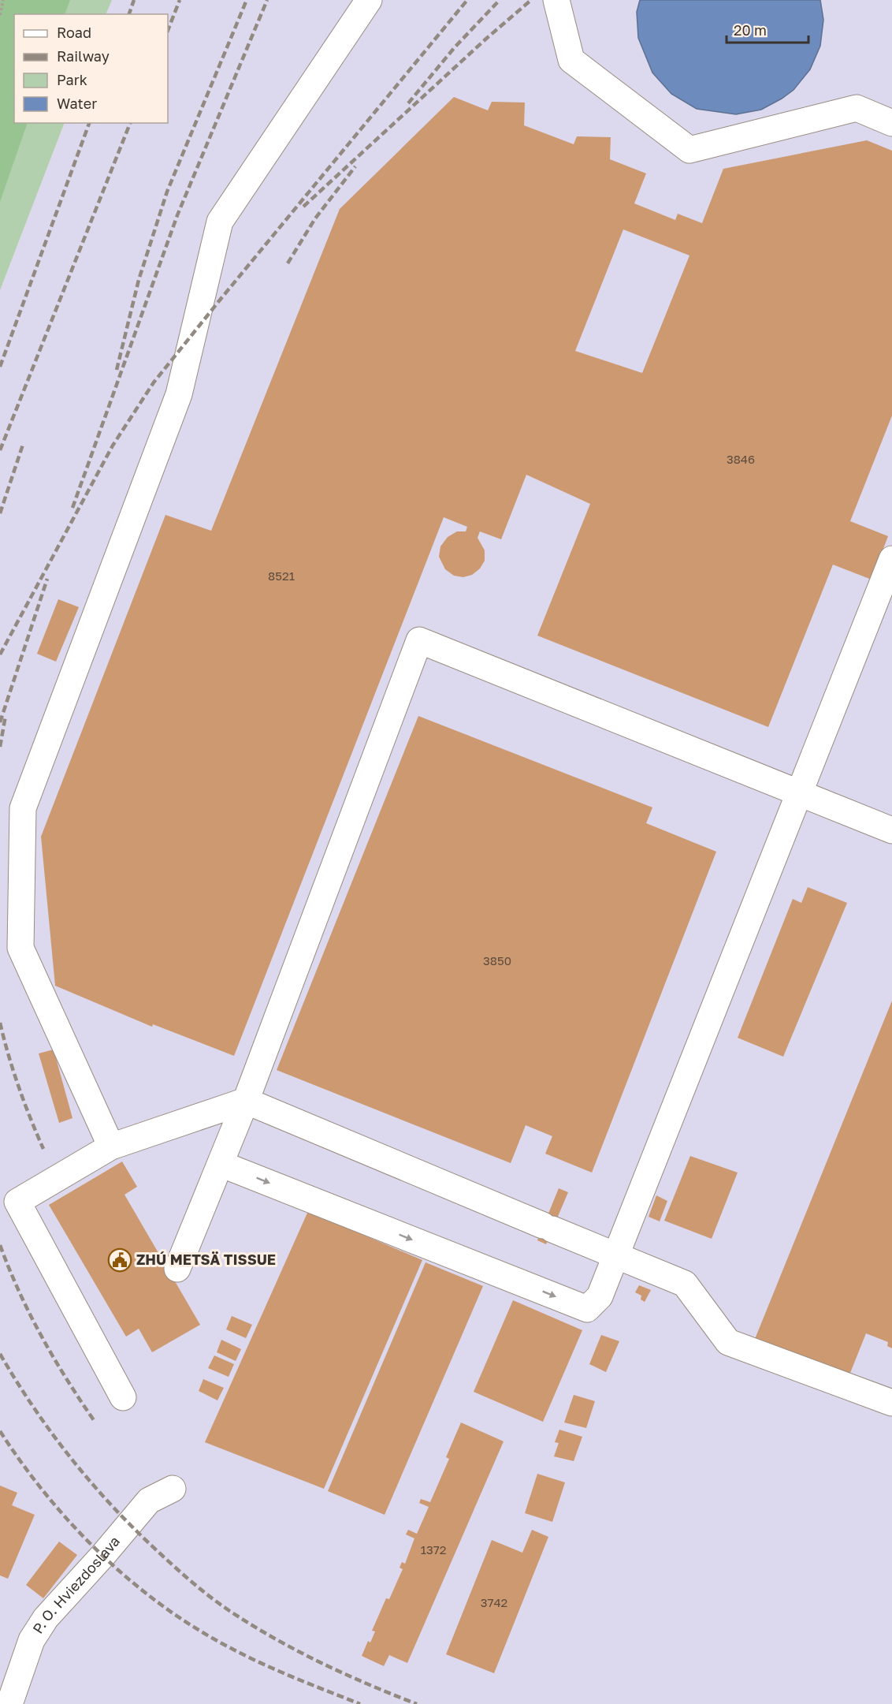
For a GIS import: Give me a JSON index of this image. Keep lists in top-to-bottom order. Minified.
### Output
{"streets":{"street":["P. O. Hviezdoslava"]},"places":{"public building":["ZHÚ METSÄ TISSUE"]},"house_numbers":["3846","8521","3850","1372","3742"],"legend":["Road","Railway","Park","Water"],"scale_bar":"20 m"}
